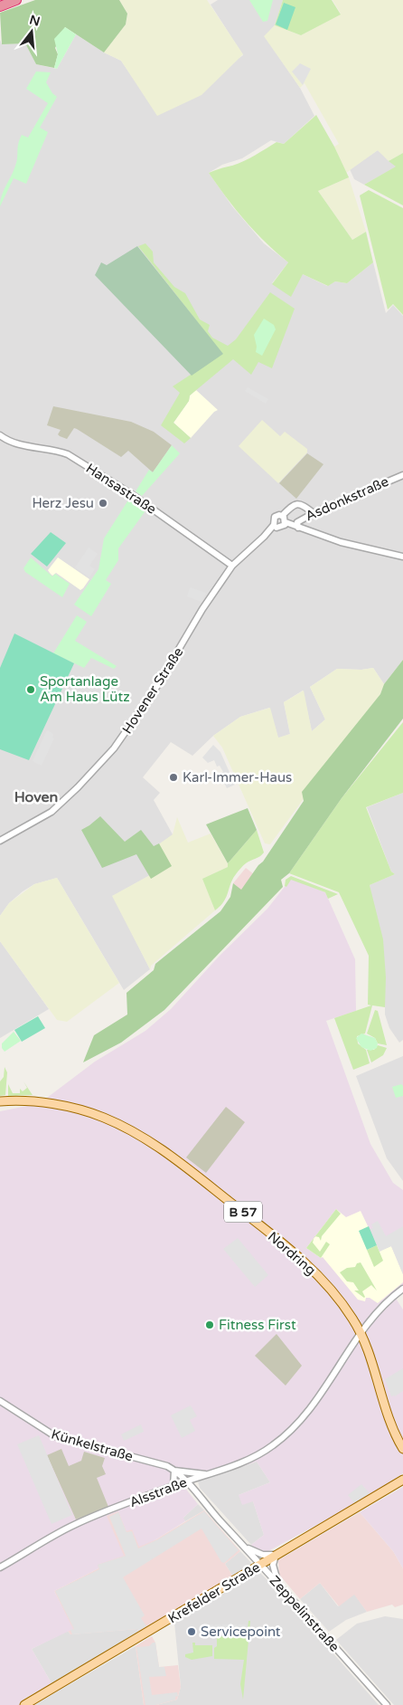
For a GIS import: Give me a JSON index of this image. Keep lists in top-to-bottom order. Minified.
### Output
{"streets":{"main road":["B 57","Nordring","Krefelder Straße"],"street":["Hansastraße","Asdonkstraße","Hovener Straße","Künkelstraße","Alsstraße","Zeppelinstraße"]},"crossings":[["Hansastraße","Hovener Straße"],["Nordring","Alsstraße"],["Künkelstraße","Alsstraße"],["Künkelstraße","Zeppelinstraße"],["Alsstraße","Zeppelinstraße"],["Krefelder Straße","Zeppelinstraße"]],"districts":["Hoven"],"places":["Herz Jesu","Sportanlage Am Haus Lütz","Karl-Immer-Haus","Fitness First","Servicepoint"],"north":"top"}
